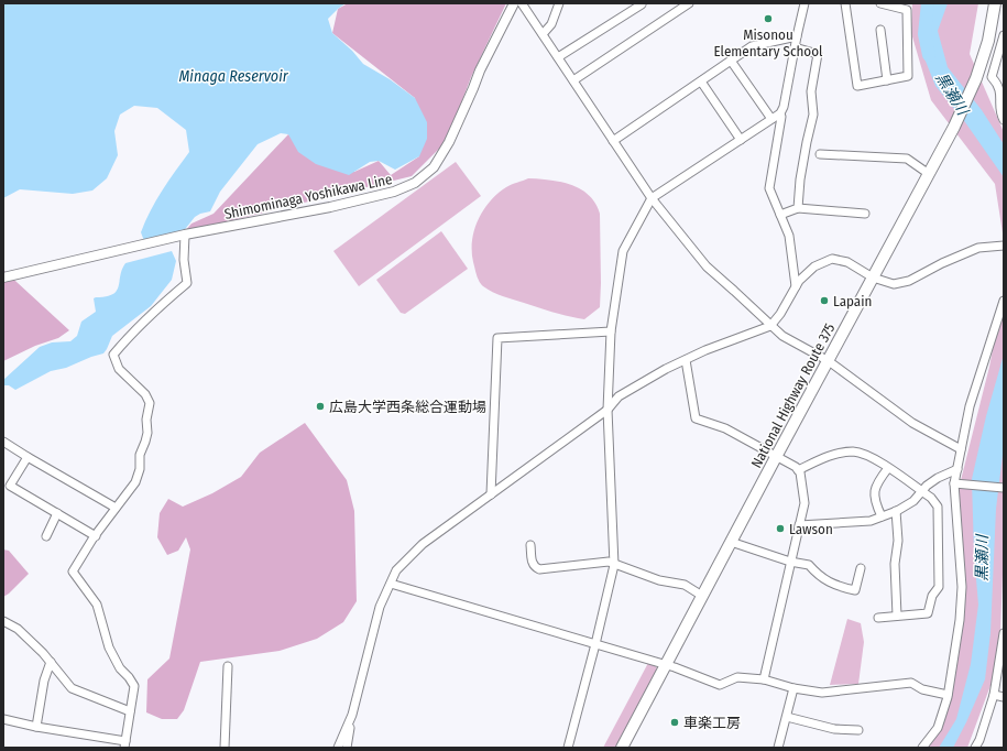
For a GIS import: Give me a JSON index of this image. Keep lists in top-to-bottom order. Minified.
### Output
{"streets":{"highway":["National Highway Route 375"],"main road":["Shimominaga Yoshikawa Line"]},"water":["Minaga Reservoir","黒瀬川"],"places":["Misonou Elementary School","Lapain","広島大学西条総合運動場","Lawson","車楽工房"]}
